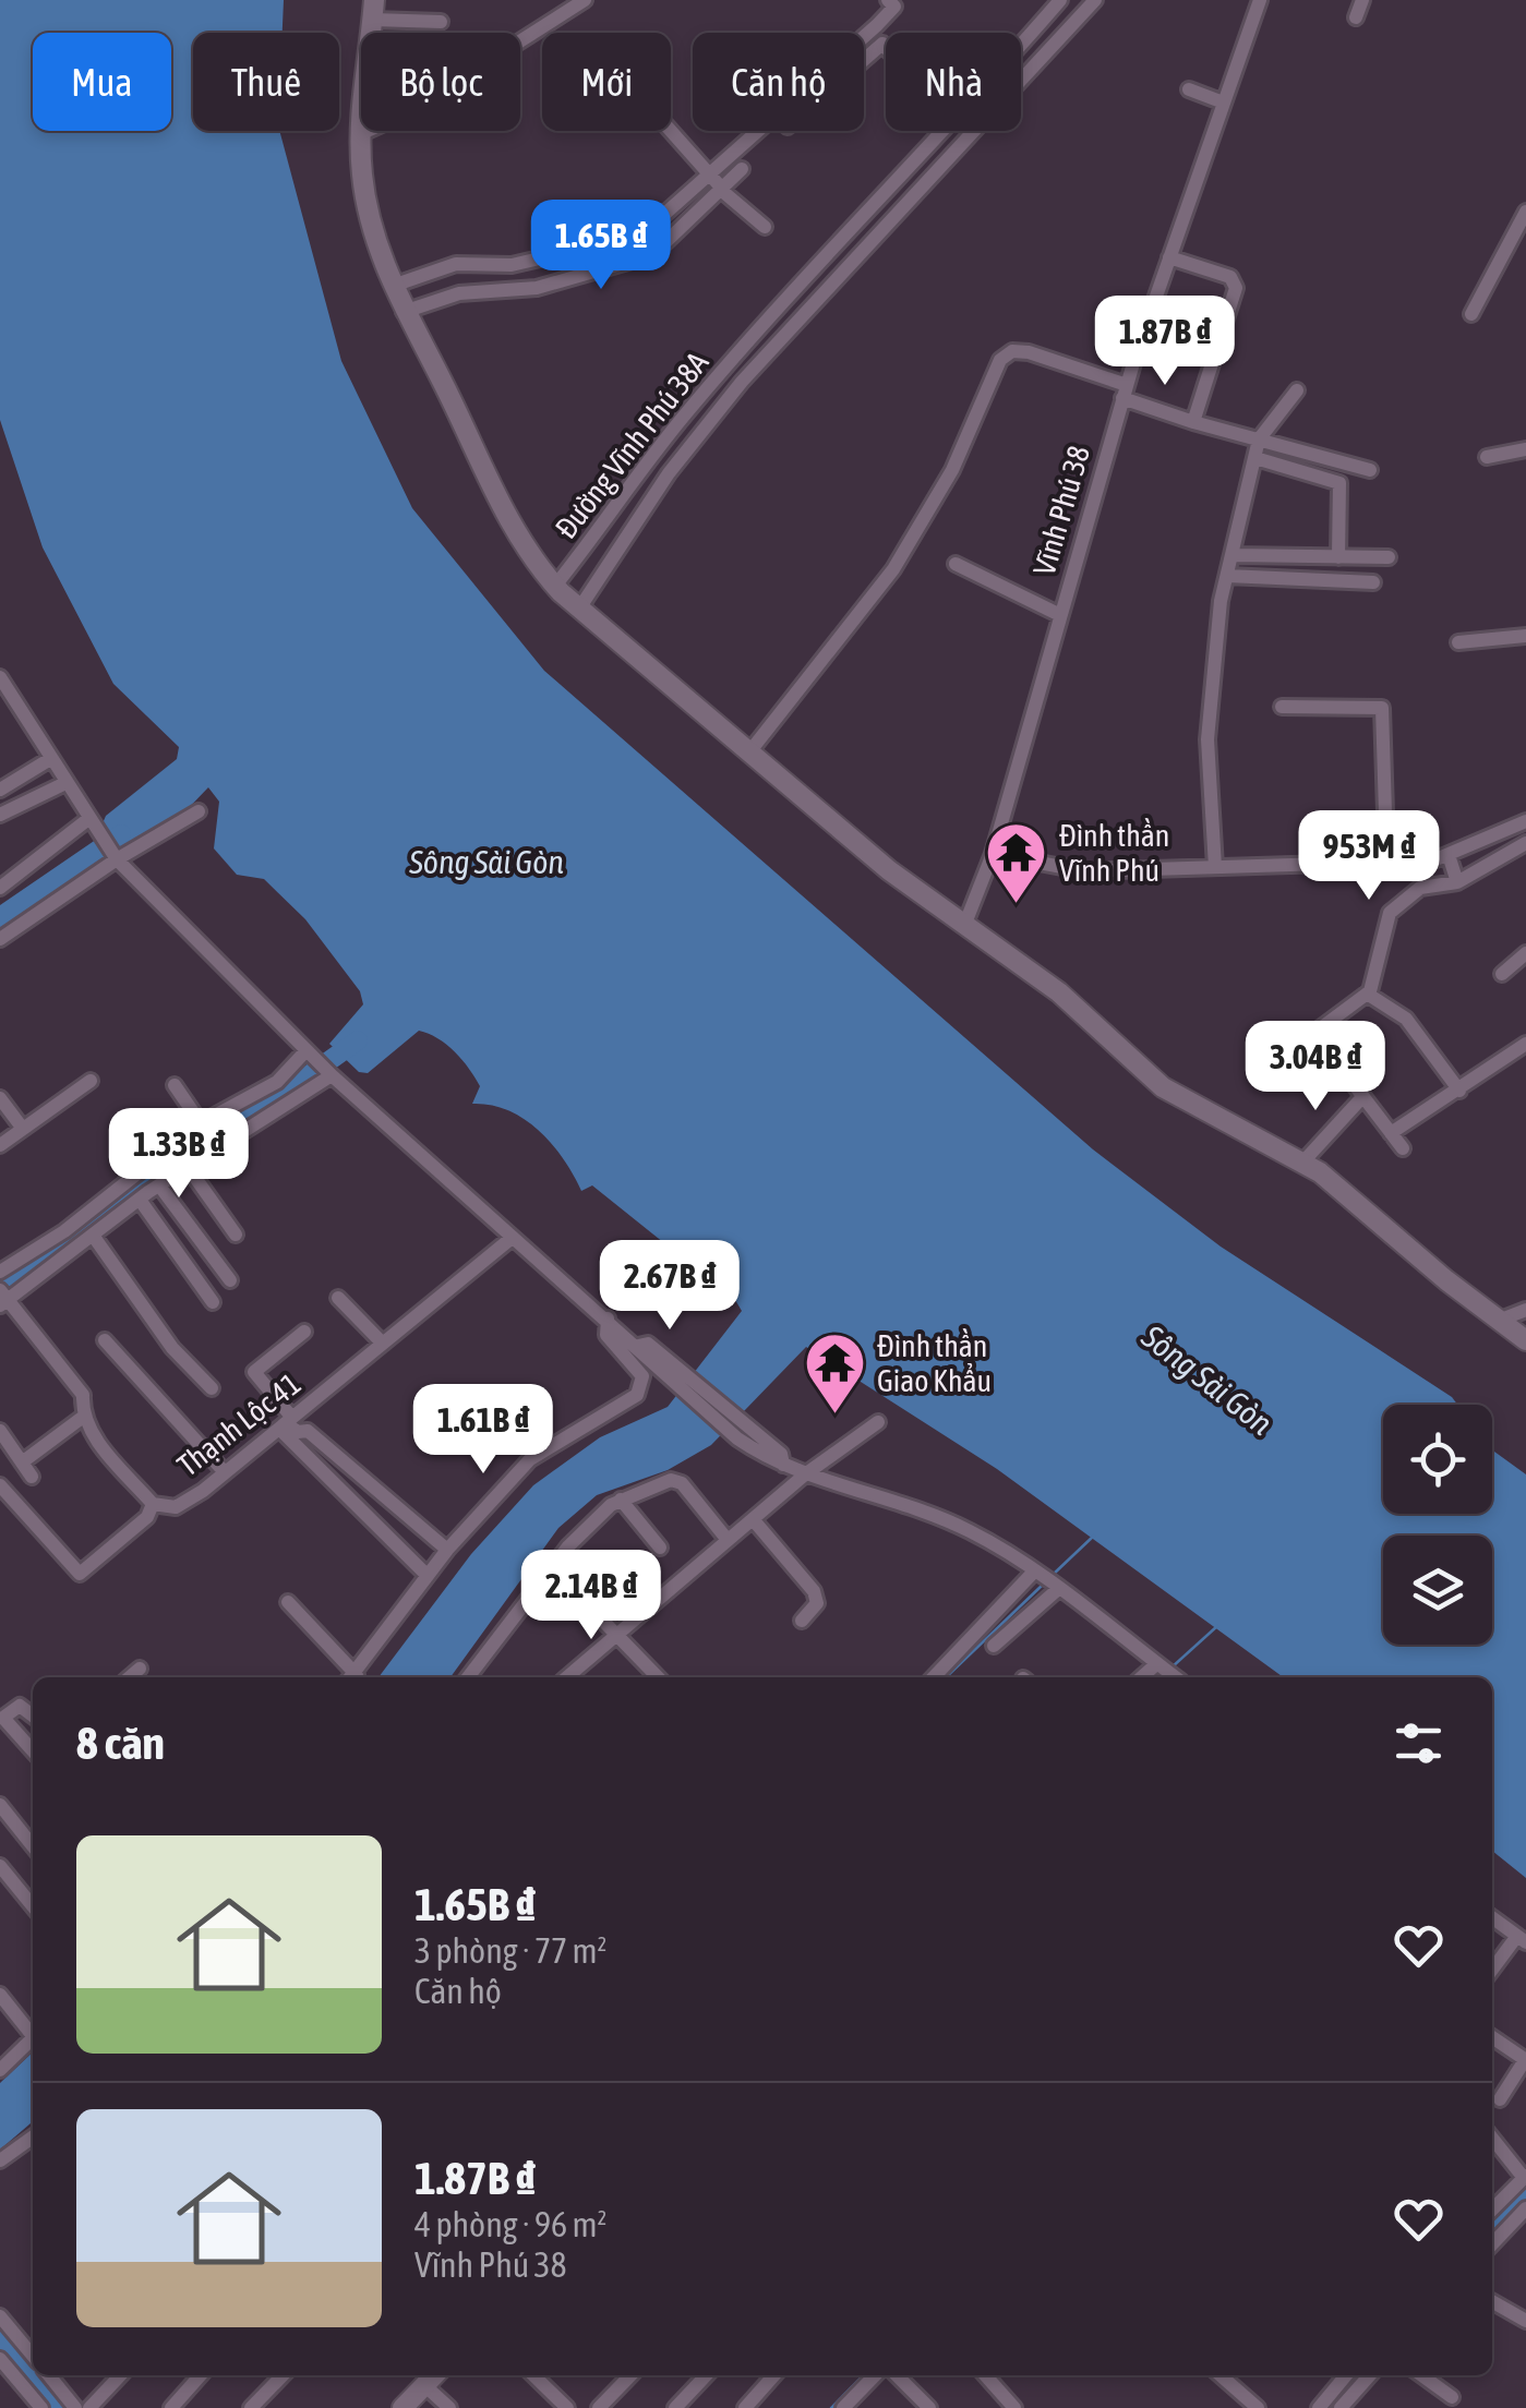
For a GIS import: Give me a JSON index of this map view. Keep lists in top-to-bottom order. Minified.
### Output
{"streets":{"street":["Đường Vĩnh Phú 38A","Vĩnh Phú 38","Thạnh Lộc 41"]},"water":["Sông Sài Gòn"],"places":{"temple":["Đình thần Vĩnh Phú","Đình thần Giao Khẩu"]},"page":{"chip":["Mua","Thuê","Bộ lọc","Mới","Căn hộ","Nhà"],"price":["1.65B ₫","1.87B ₫","953M ₫","3.04B ₫","1.33B ₫","2.67B ₫","1.61B ₫","2.14B ₫"],"heading":"8 căn","list":[{"name":"1.65B ₫","note":"3 phòng · 77 m² · Căn hộ"},{"name":"1.87B ₫","note":"4 phòng · 96 m² · Vĩnh Phú 38"}]}}
